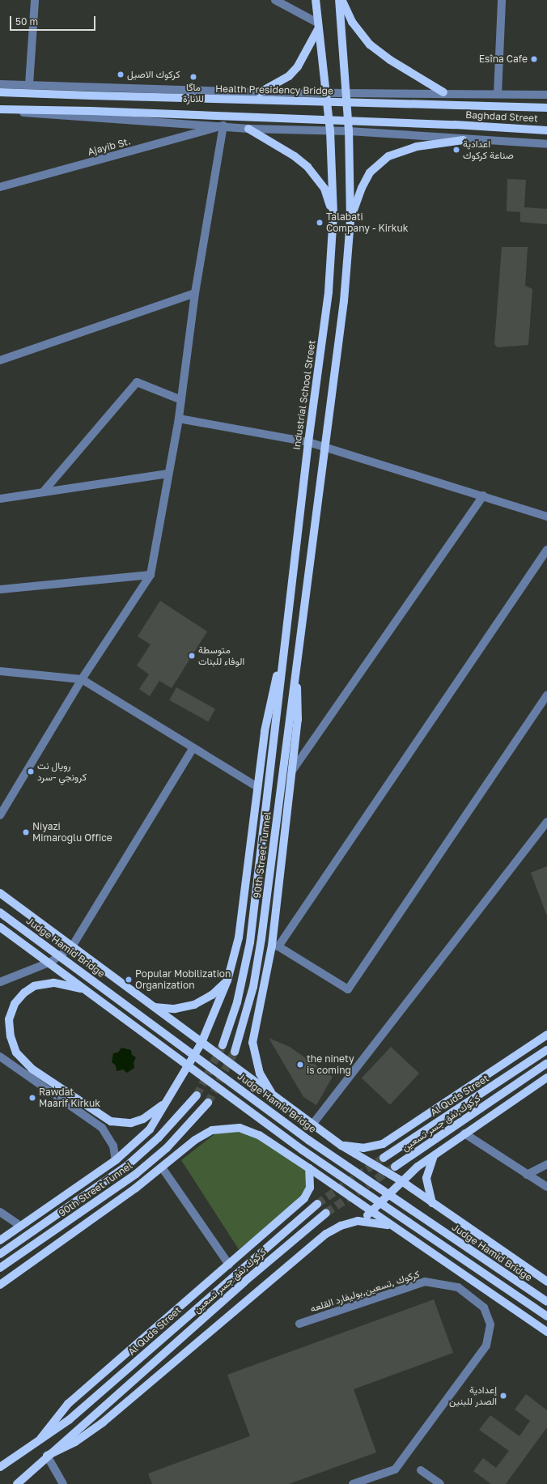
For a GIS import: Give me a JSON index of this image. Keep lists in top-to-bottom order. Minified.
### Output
{"streets":{"main road":["Health Presidency Bridge","Baghdad Street","Industrial School Street","90th Street Tunnel","Judge Hamid Bridge","Al Quds Street","كركوك,نفق جسر تسعين"],"street":["Ajayib St.","كركوك ,تسعين,بوليفارد القلعه"]},"crossings":[["Health Presidency Bridge","Baghdad Street"],["Industrial School Street","90th Street Tunnel"]],"places":["Esîna Cafe","كركوك الاصيل","ماگا للانارة","اعدادية صناعة كركوك","Talabati Company - Kirkuk","متوسطة الوفاء للبنات","رويال نت كرونجي -سرد","Niyazi Mimaroglu Office","Popular Mobilization Organization","the ninety is coming","Rawdat Maarif Kirkuk","إعدادية الصدر للبنين"],"scale_bar":"50 m"}
